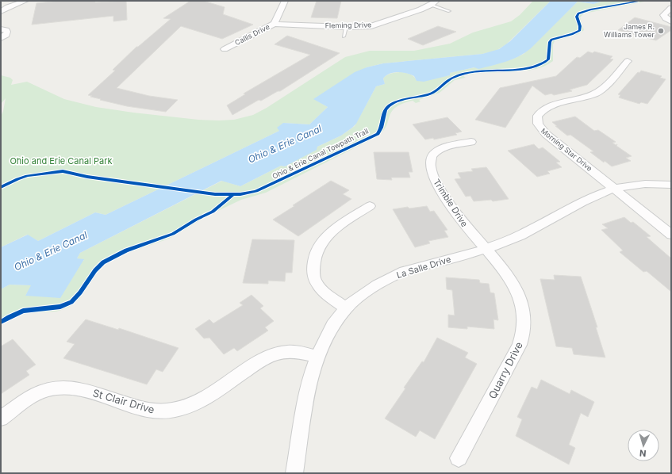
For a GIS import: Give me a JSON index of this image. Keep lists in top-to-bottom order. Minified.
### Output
{"streets":{"street":["Fleming Drive","Callis Drive","Morning Star Drive","Trimble Drive","La Salle Drive","Quarry Drive","St Clair Drive"],"cycle path":["Ohio & Erie Canal Towpath Trail"]},"crossings":[["Fleming Drive","Callis Drive"],["Morning Star Drive","La Salle Drive"],["Trimble Drive","La Salle Drive"],["Trimble Drive","Quarry Drive"],["La Salle Drive","Quarry Drive"],["La Salle Drive","St Clair Drive"]],"water":["Ohio & Erie Canal"],"parks":["Ohio and Erie Canal Park"],"places":["James R. Williams Tower"],"north":"bottom"}
